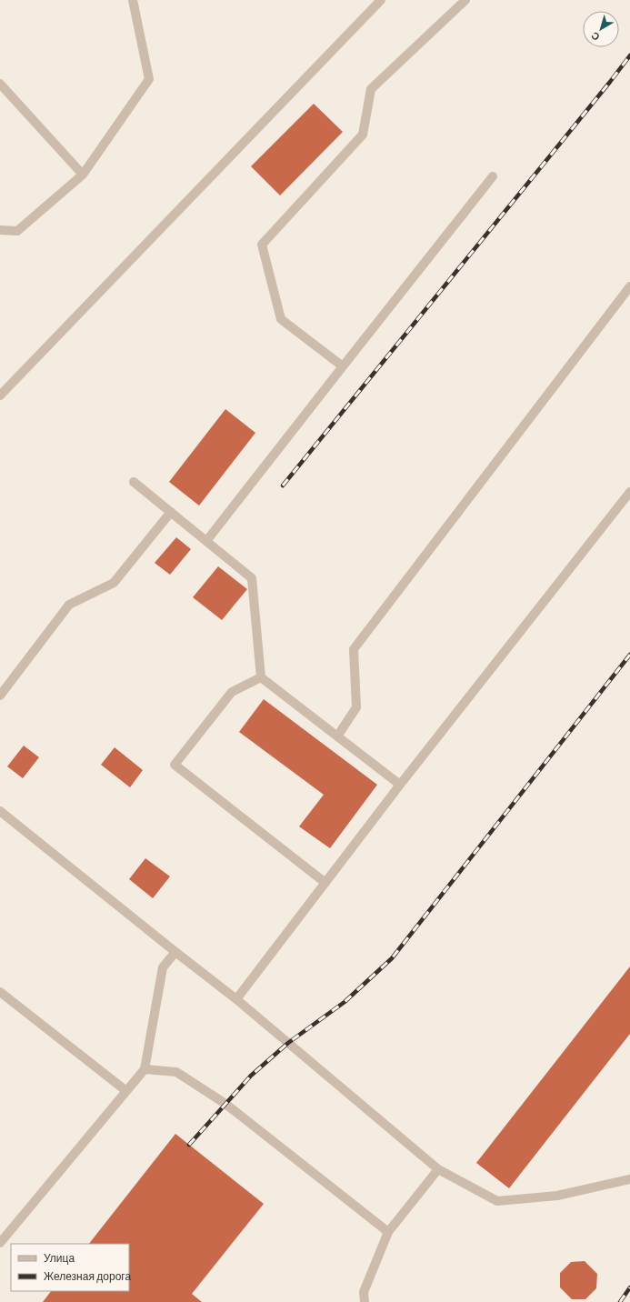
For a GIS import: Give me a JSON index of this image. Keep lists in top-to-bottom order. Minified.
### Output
{"legend":["Улица","Железная дорога"],"north":"bottom left"}
